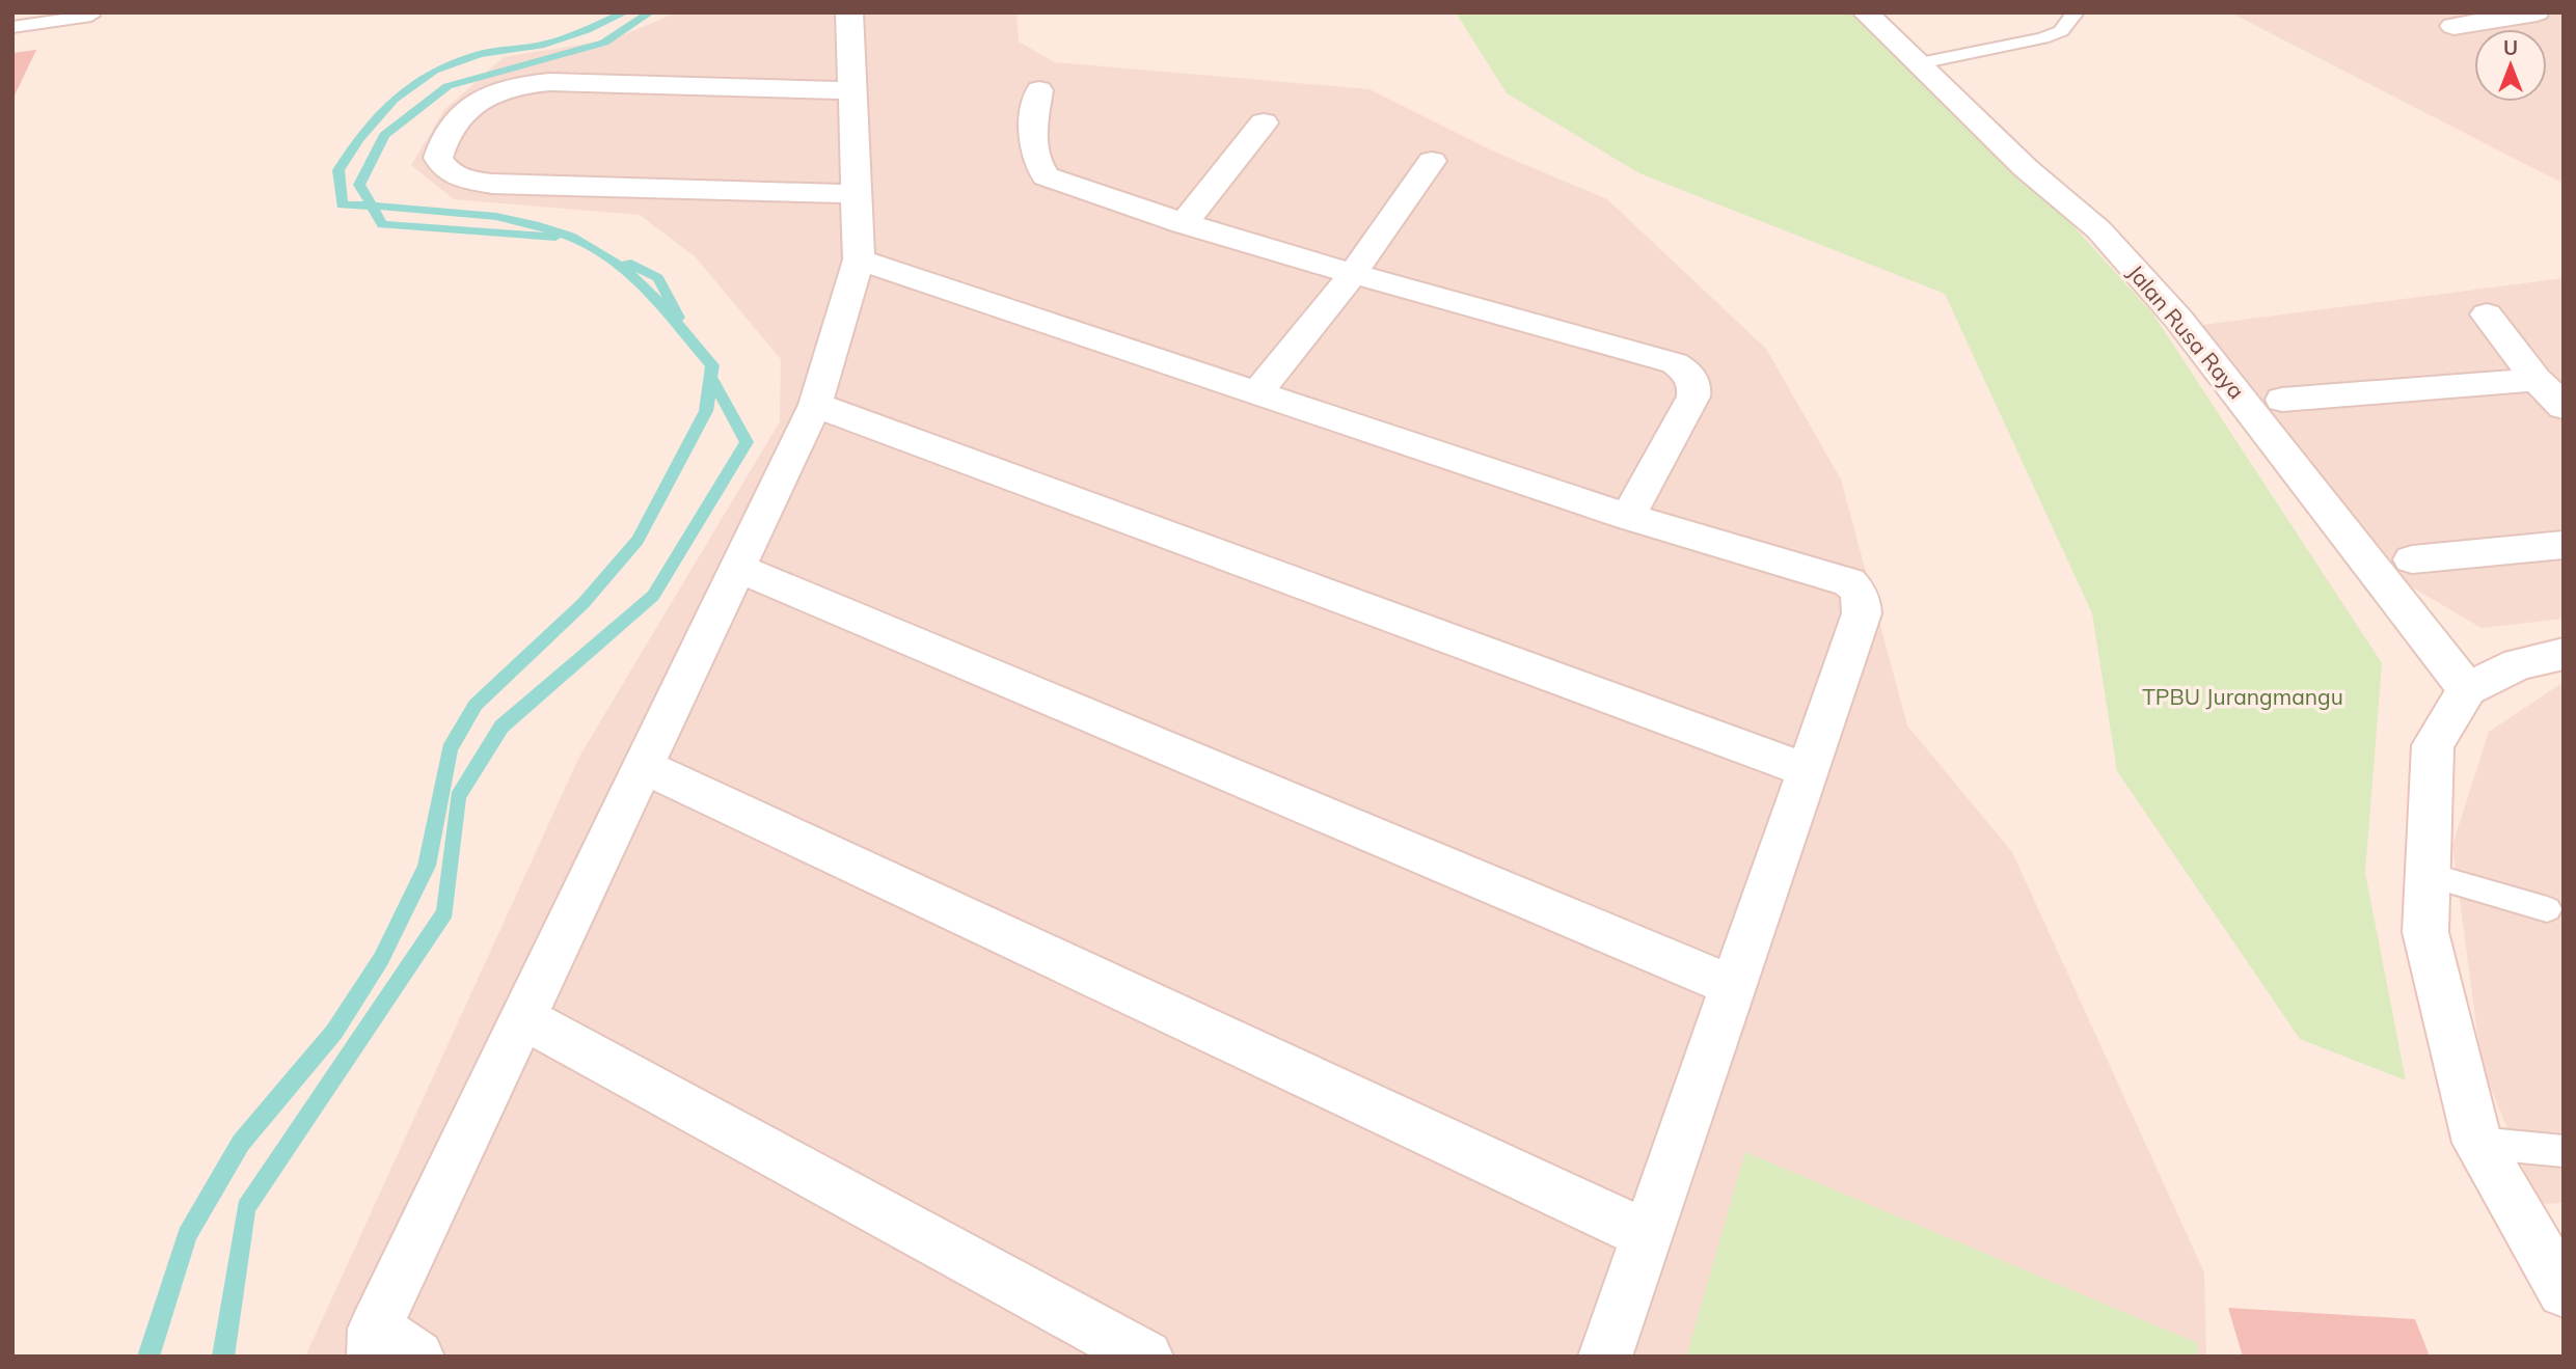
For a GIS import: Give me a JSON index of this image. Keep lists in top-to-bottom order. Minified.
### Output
{"streets":{"street":["Jalan Rusa Raya"]},"parks":["TPBU Jurangmangu"],"north":"top"}
